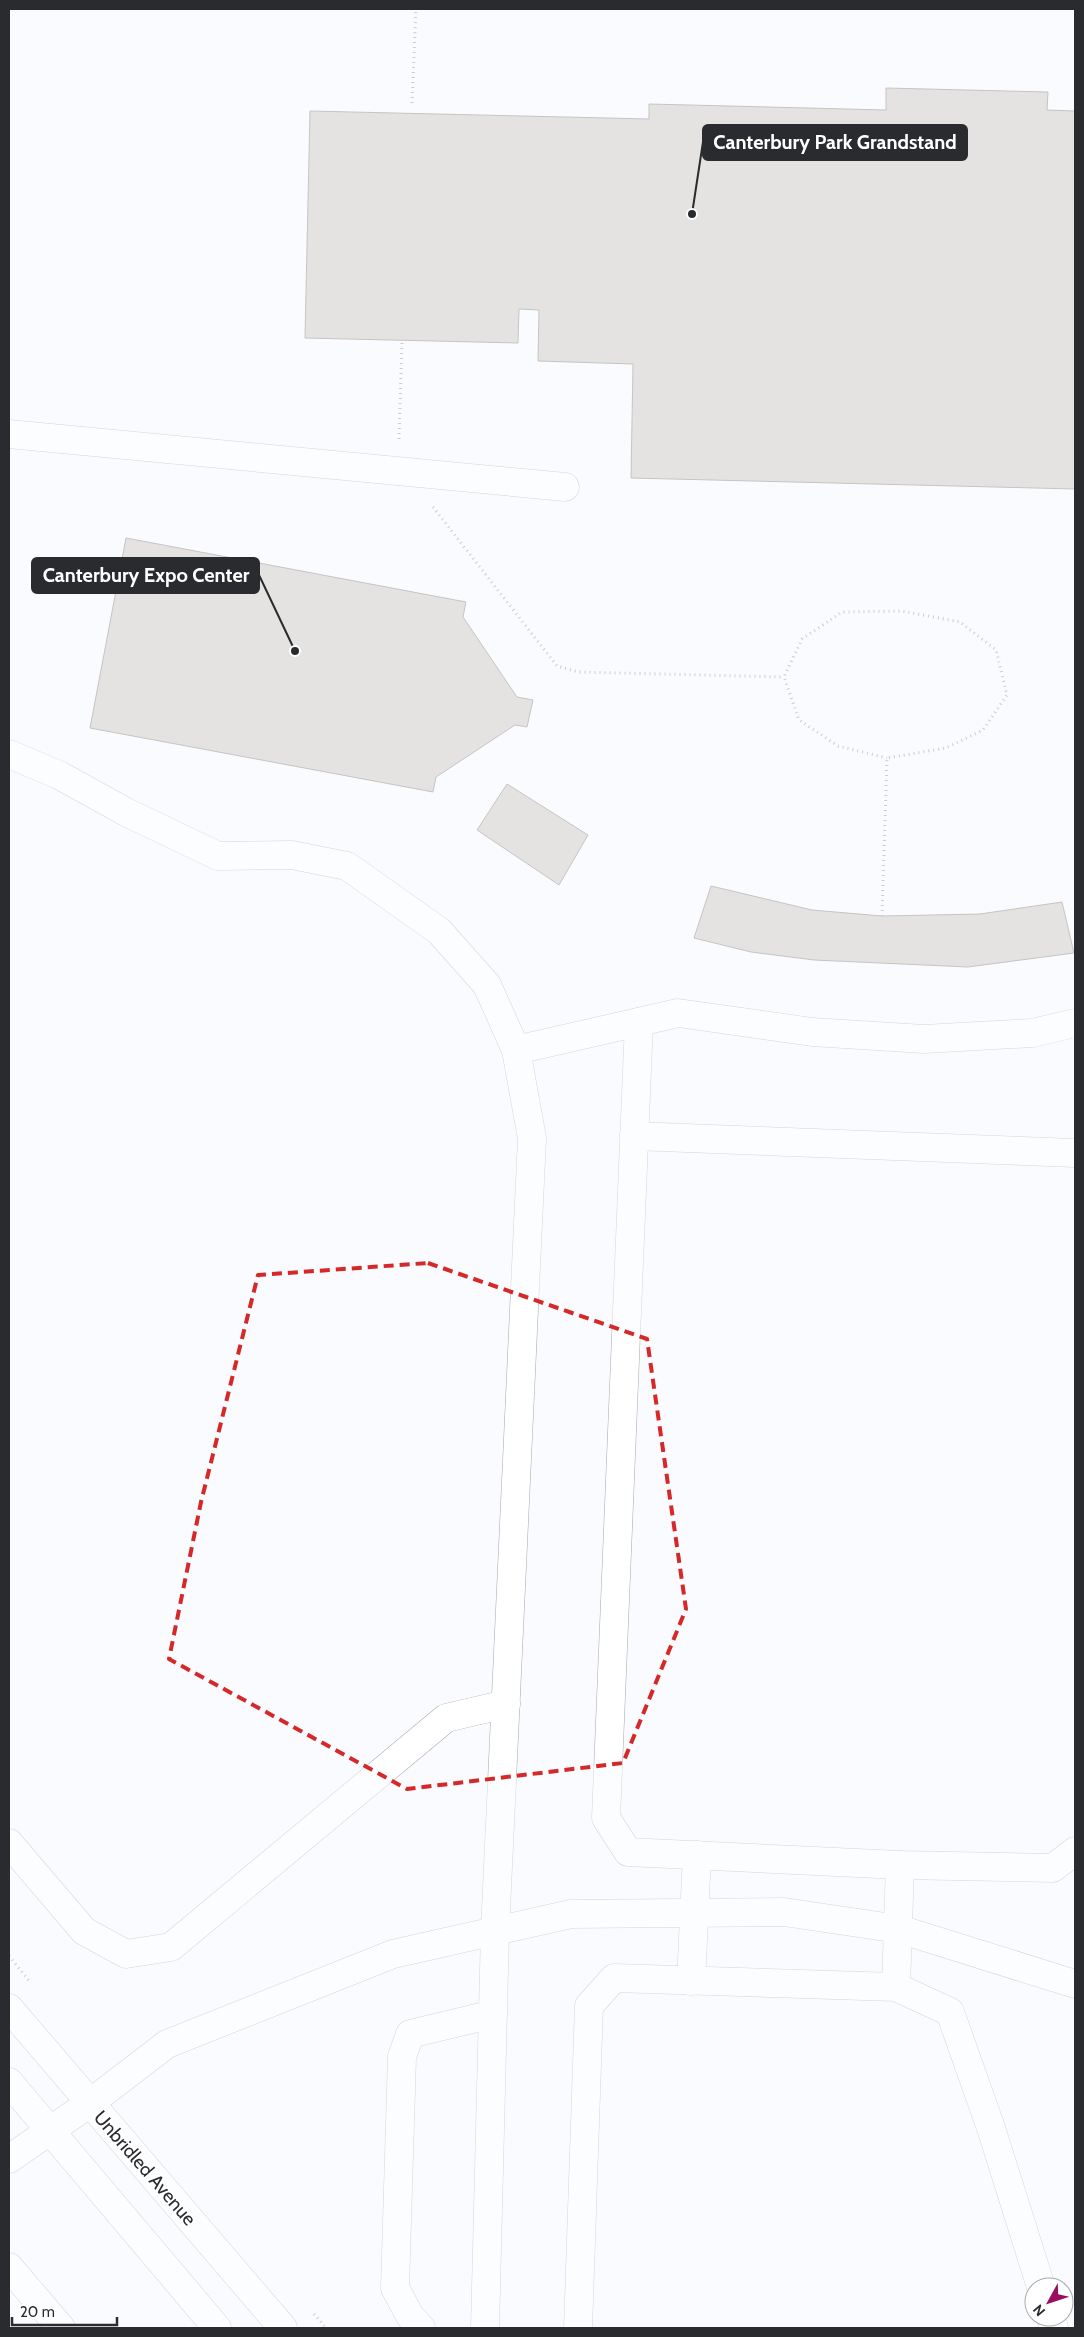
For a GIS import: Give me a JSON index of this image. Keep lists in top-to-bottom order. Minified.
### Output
{"streets":{"street":["Unbridled Avenue"]},"places":["Canterbury Park Grandstand","Canterbury Expo Center"],"scale_bar":"20 m","north":"bottom left"}
